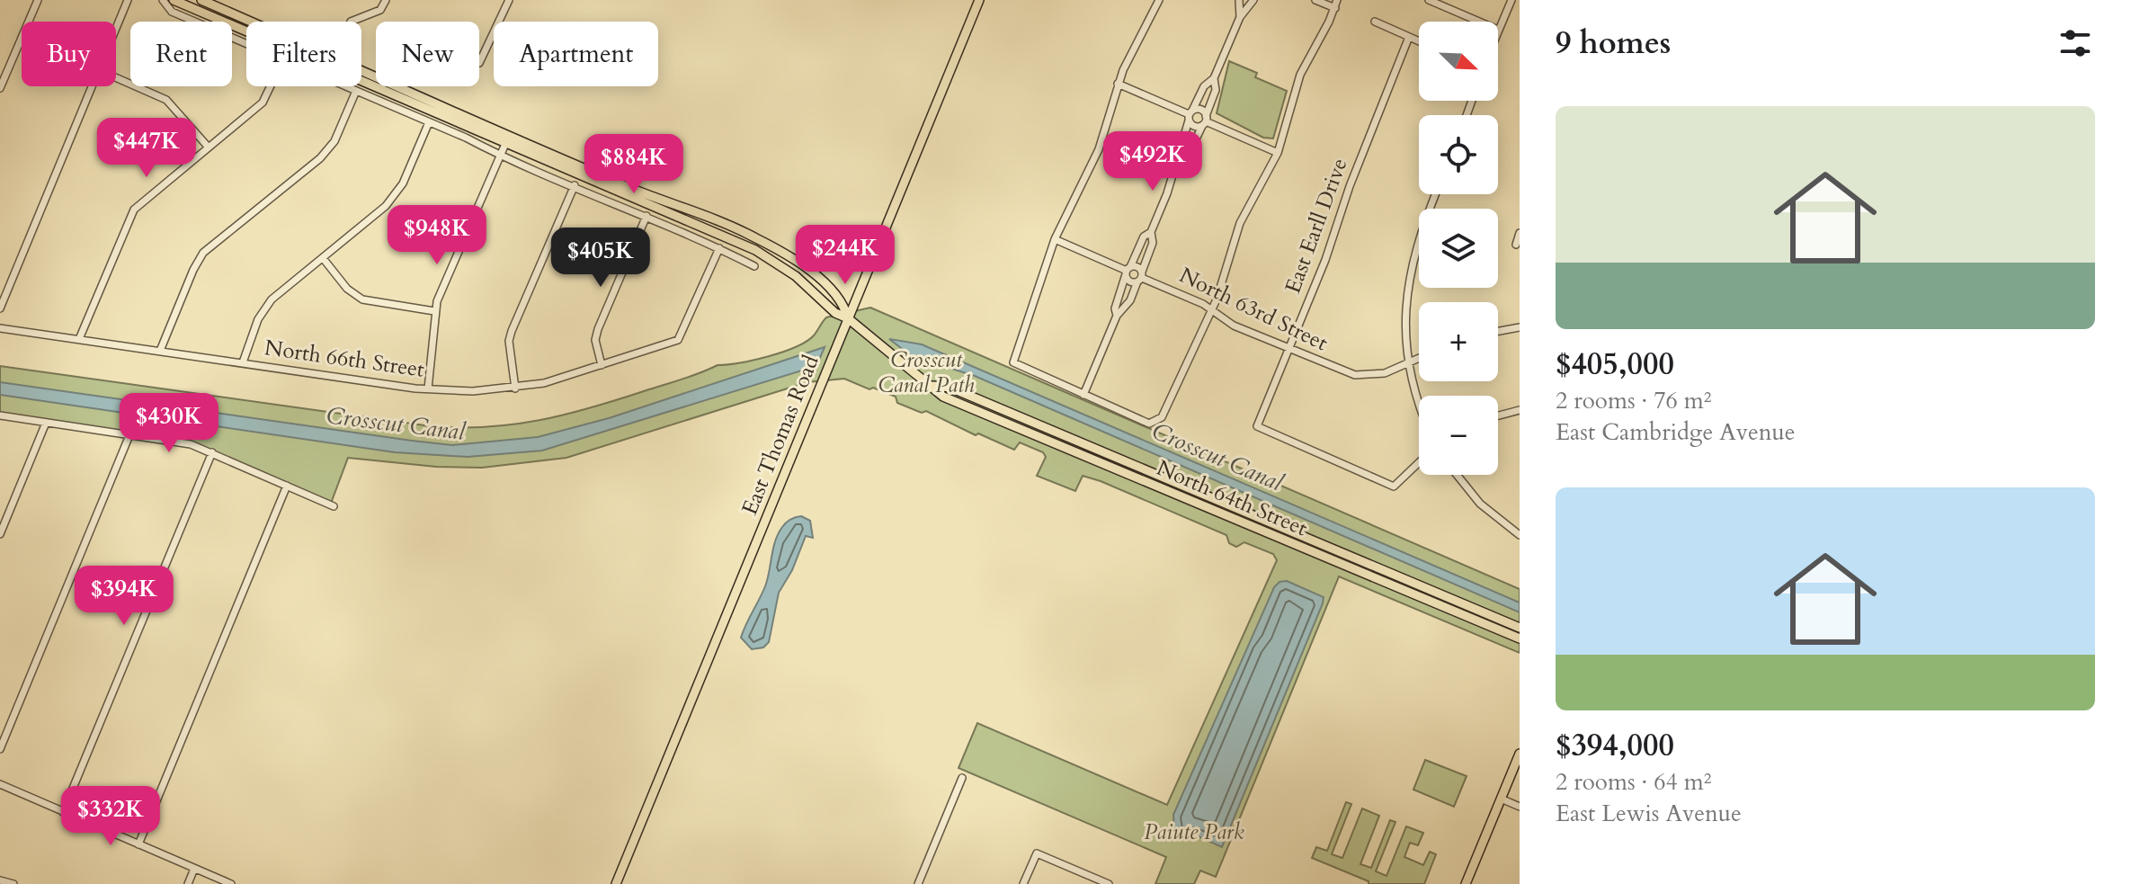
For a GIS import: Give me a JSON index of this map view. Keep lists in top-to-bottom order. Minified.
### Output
{"streets":{"main road":["East Thomas Road","North 64th Street"],"street":["East Earll Drive","North 63rd Street","North 66th Street"]},"crossings":[["East Earll Drive","North 63rd Street"],["East Thomas Road","North 64th Street"]],"water":["Crosscut Canal"],"parks":["Crosscut Canal Path","Paiute Park"],"north":"bottom right","page":{"heading":"9 homes","map_buttons":["+","−"],"chip":["Buy","Rent","Filters","New","Apartment"],"list":[{"name":"$405,000","note":"2 rooms · 76 m² · East Cambridge Avenue"},{"name":"$394,000","note":"2 rooms · 64 m² · East Lewis Avenue"}],"price":["$447K","$492K","$884K","$948K","$244K","$405K","$430K","$394K","$332K"]}}
